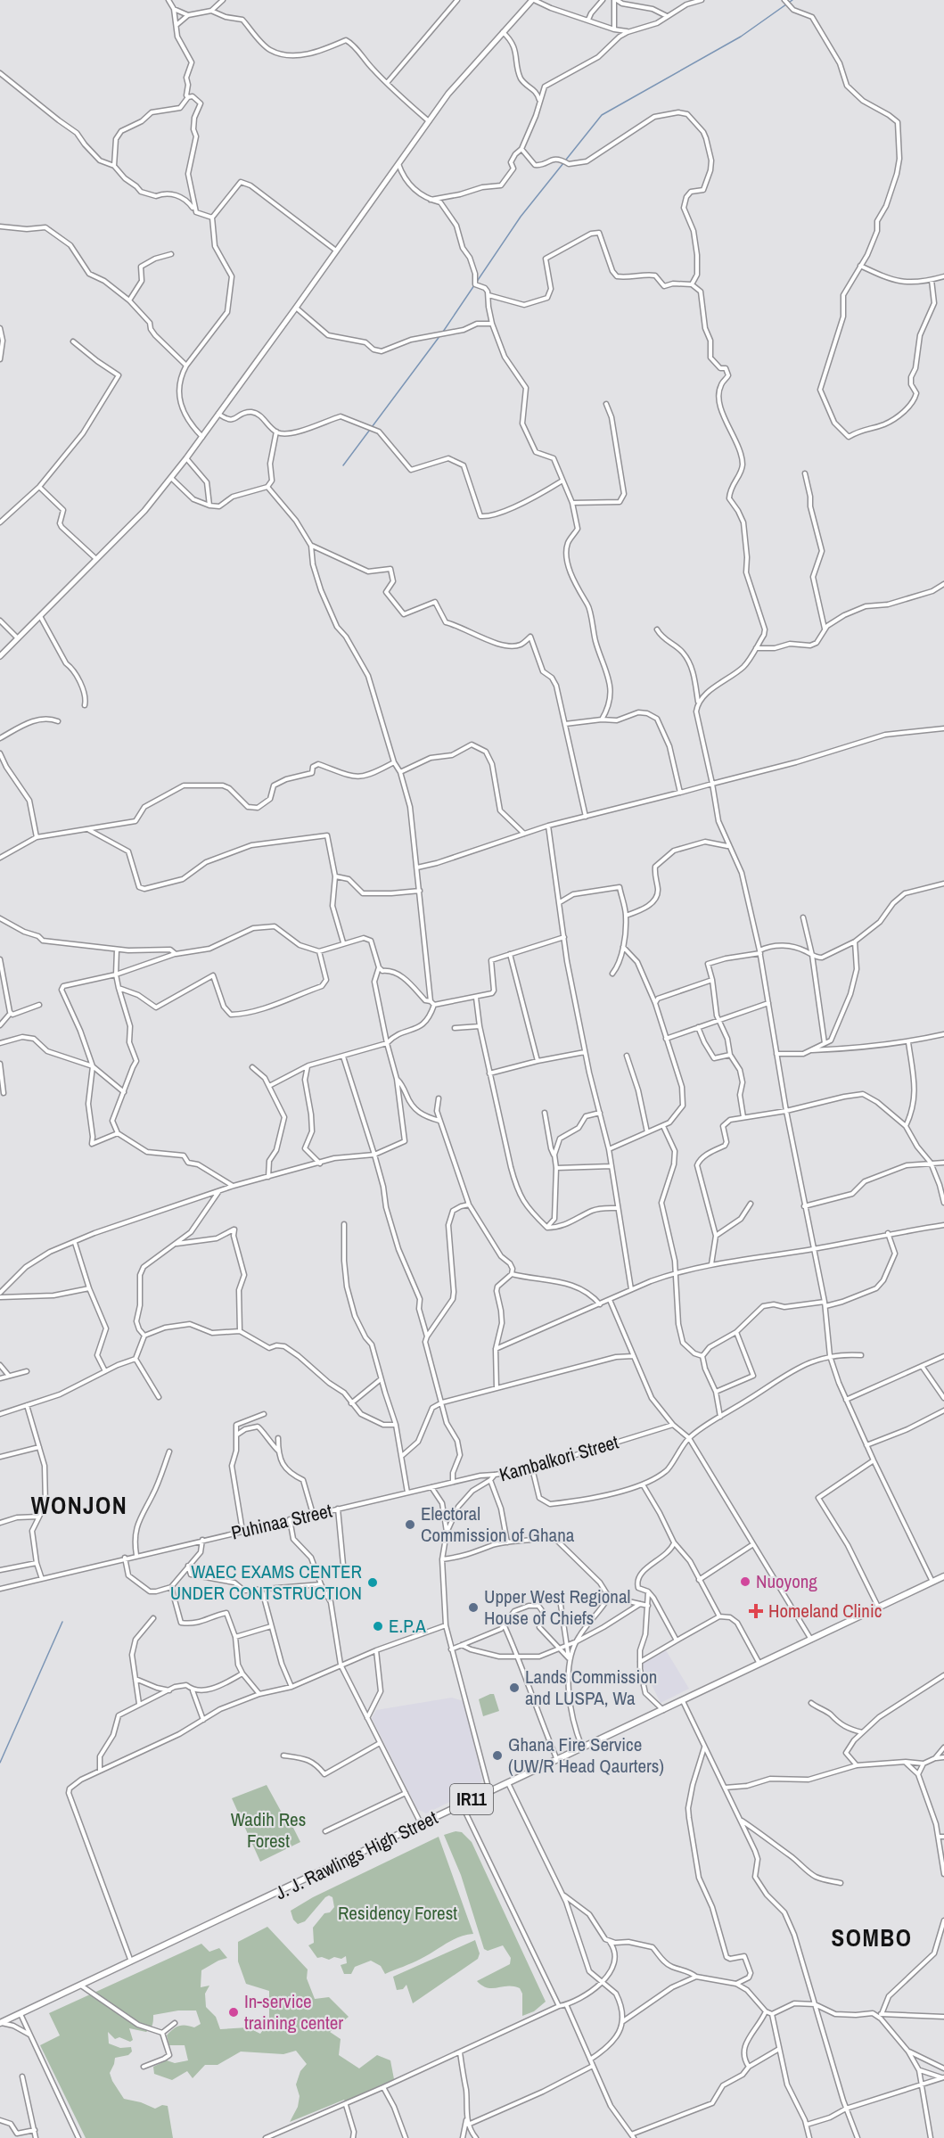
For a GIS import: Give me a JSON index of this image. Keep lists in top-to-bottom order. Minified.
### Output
{"streets":{"main road":["IR11","J. J. Rawlings High Street"],"street":["Kambalkori Street","Puhinaa Street"]},"crossings":[["Kambalkori Street","Puhinaa Street"],["Kambalkori Street","J. J. Rawlings High Street"]],"districts":["WONJON","SOMBO"],"parks":["Wadih Res Forest","Residency Forest"],"places":{"other":["Electoral Commission of Ghana","Nuoyong","WAEC EXAMS CENTER UNDER CONTSTRUCTION","Upper West Regional House of Chiefs","E.P.A","Lands Commission and LUSPA, Wa","Ghana Fire Service (UW/R Head Qaurters)","In-service training center"],"health":["Homeland Clinic"]}}
